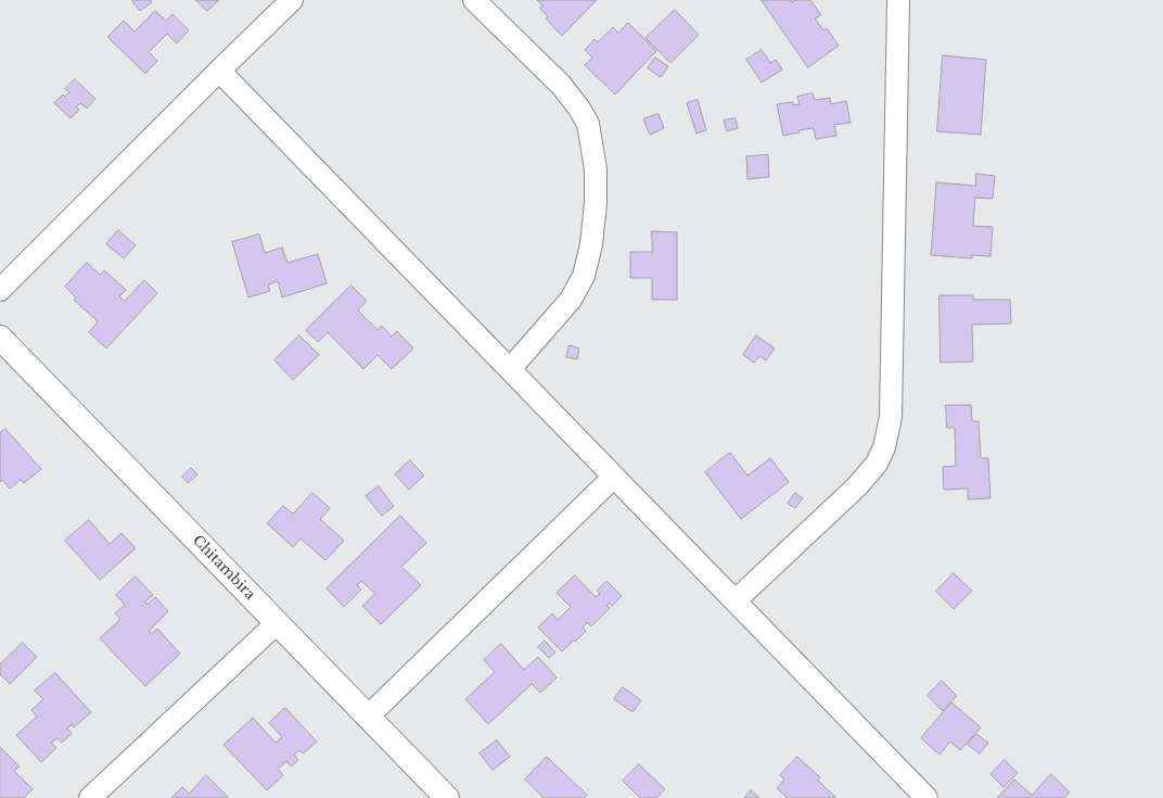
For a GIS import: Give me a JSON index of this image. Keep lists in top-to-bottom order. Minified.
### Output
{"streets":{"street":["Chitambira"]}}
